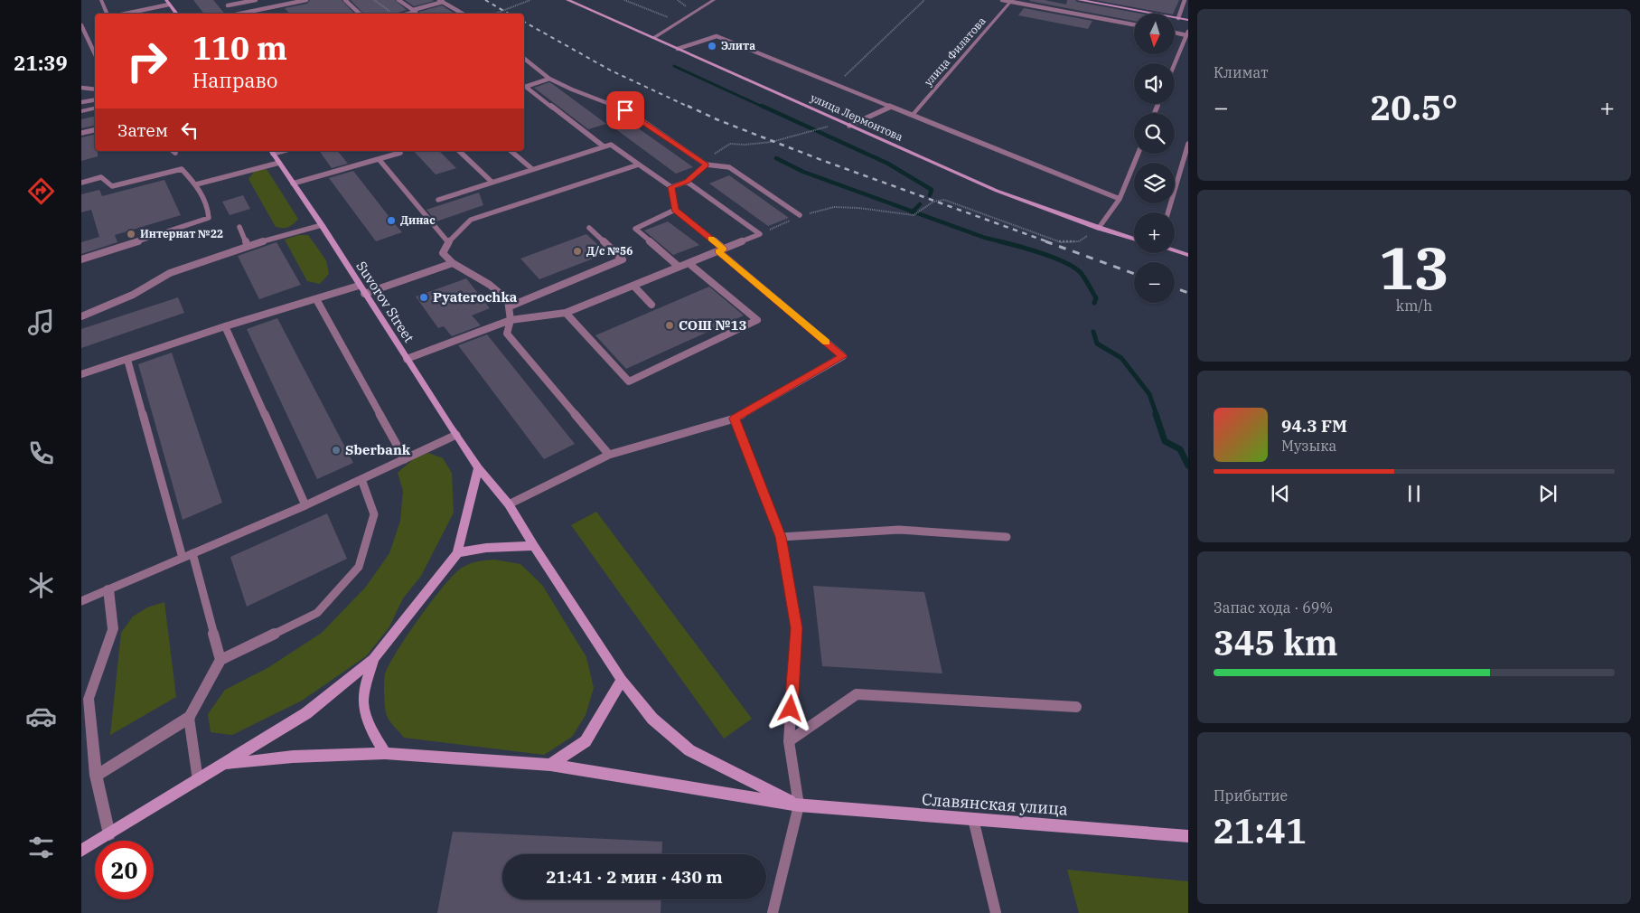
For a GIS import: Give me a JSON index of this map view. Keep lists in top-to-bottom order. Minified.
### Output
{"streets":{"main road":["улица Лермонтова","Suvorov Street","Славянская улица"],"street":["улица Филатова"]},"crossings":[["Suvorov Street","Славянская улица"]],"places":["Элита","Динас","Интернат №22","Д/с №56","Pyaterochka","СОШ №13","Sberbank"],"north":"bottom","page":{"tabs":"21:39","tile":["Климат",["13","km/h"],["Запас хода · 69%","345 km"],["Прибытие","21:41"]],"map_buttons":["+","−"],"turn":["110 m","Направо"],"heat":["−","20.5°","+"],"then":"Затем","song":["94.3 FM","Музыка"],"limit":"20","trip":"21:41 · 2 мин · 430 m"}}
